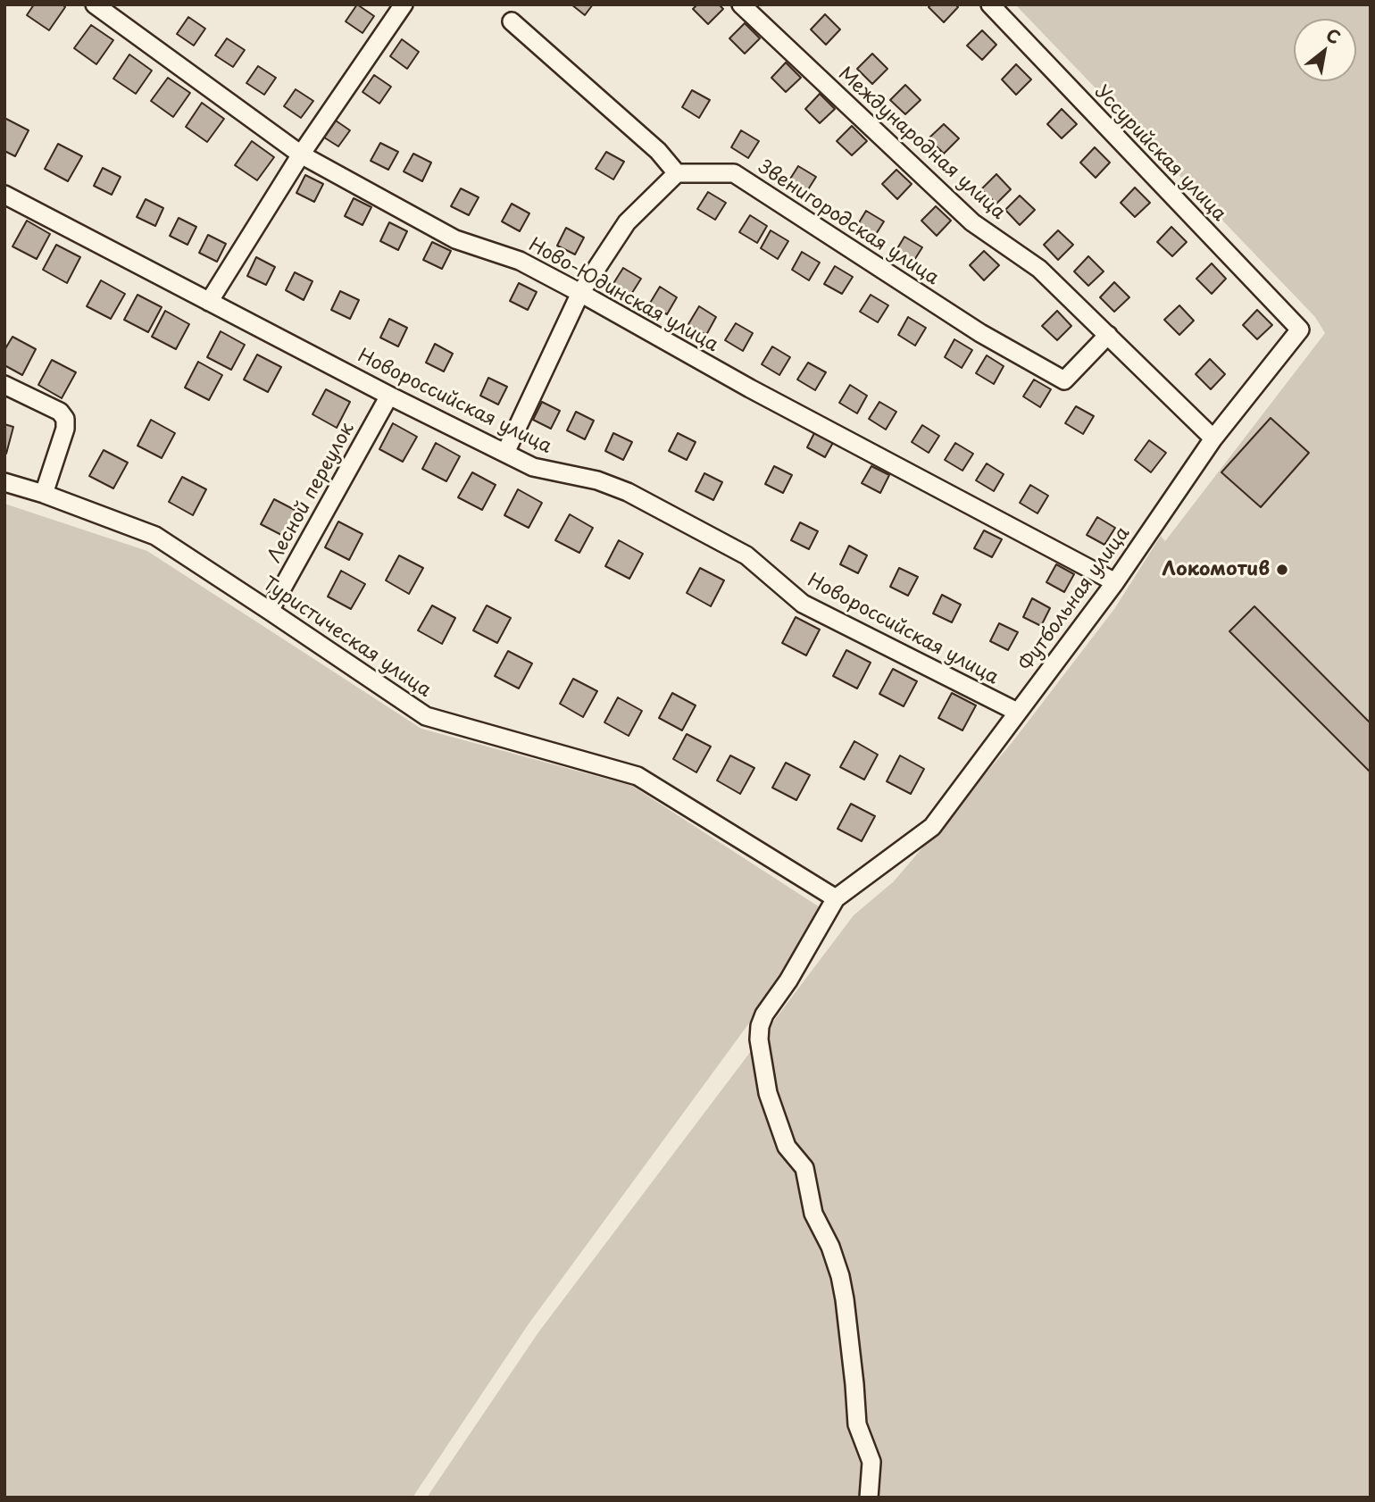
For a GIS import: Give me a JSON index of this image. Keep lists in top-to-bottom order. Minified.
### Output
{"streets":{"street":["Международная улица","Уссурийская улица","Звенигородская улица","Ново-Юдинская улица","Новороссийская улица","Лесной переулок","Футбольная улица","Туристическая улица"]},"crossings":[["Международная улица","Звенигородская улица"],["Международная улица","Футбольная улица"],["Уссурийская улица","Футбольная улица"],["Ново-Юдинская улица","Футбольная улица"],["Новороссийская улица","Лесной переулок"],["Новороссийская улица","Футбольная улица"],["Лесной переулок","Туристическая улица"],["Футбольная улица","Туристическая улица"]],"places":["Локомотив"],"north":"top right"}
